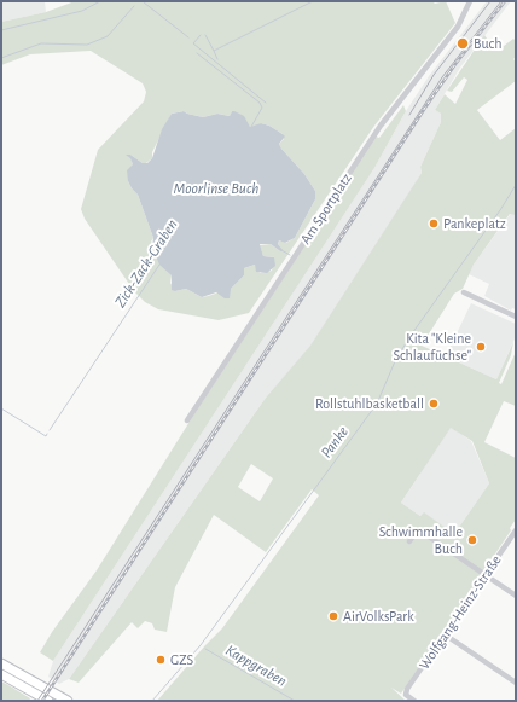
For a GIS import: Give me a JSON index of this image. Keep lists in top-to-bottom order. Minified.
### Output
{"streets":{"street":["Am Sportplatz","Wolfgang-Heinz-Straße"]},"water":["Moorlinse Buch","Zick-Zack-Graben","Panke","Kappgraben"],"places":["Buch","Pankeplatz","Kita \"Kleine Schlaufüchse\"","Rollstuhlbasketball","Schwimmhalle Buch","AirVolksPark","GZS"]}
